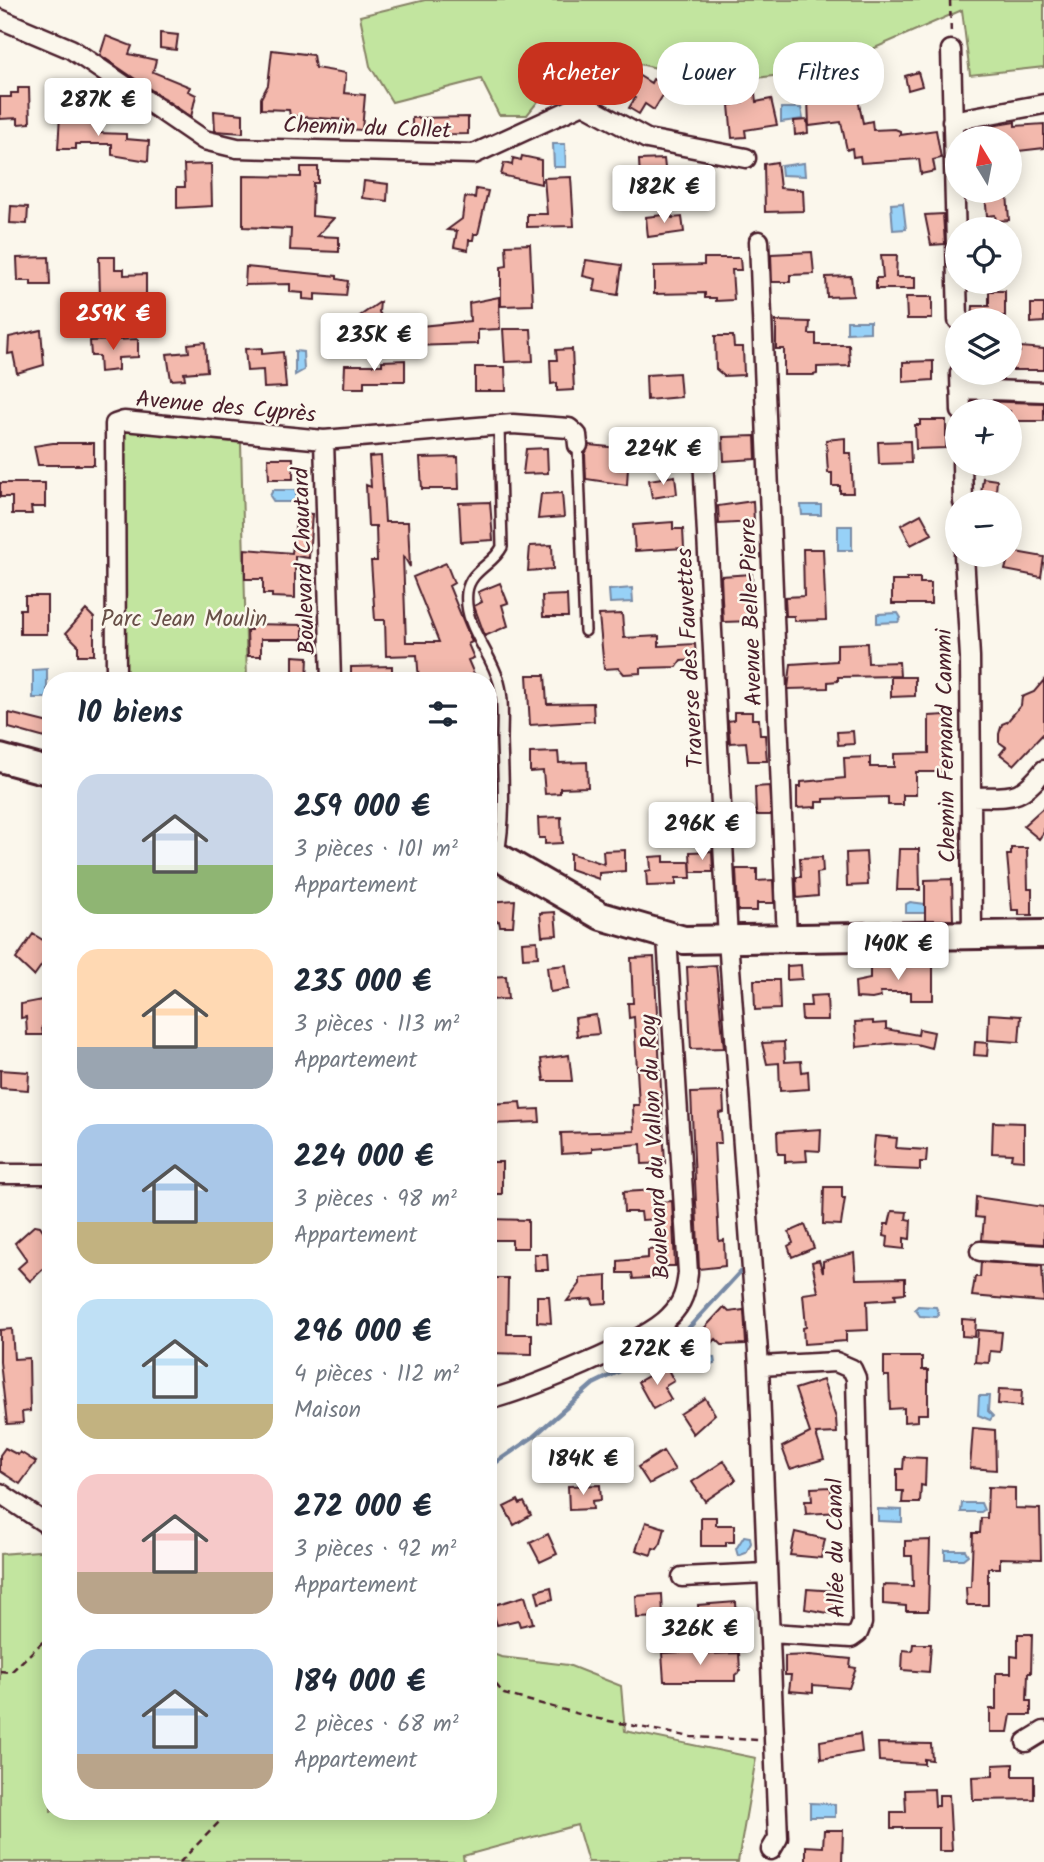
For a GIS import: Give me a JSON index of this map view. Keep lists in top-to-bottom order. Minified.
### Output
{"streets":{"street":["Chemin du Collet","Avenue des Cyprès","Boulevard Chautard","Avenue Belle-Pierre","Traverse des Fauvettes","Chemin Fernand Cammi","Boulevard du Vallon du Roy","Allée du Canal"]},"crossings":[["Avenue des Cyprès","Boulevard Chautard"]],"parks":["Parc Jean Moulin"],"north":"top","page":{"chip":["Acheter","Louer","Filtres"],"price":["287K €","182K €","259K €","235K €","224K €","296K €","140K €","272K €","184K €","326K €"],"map_buttons":["+","−"],"heading":"10 biens","list":[{"name":"259 000 €","note":"3 pièces · 101 m² · Appartement"},{"name":"235 000 €","note":"3 pièces · 113 m² · Appartement"},{"name":"224 000 €","note":"3 pièces · 98 m² · Appartement"},{"name":"296 000 €","note":"4 pièces · 112 m² · Maison"},{"name":"272 000 €","note":"3 pièces · 92 m² · Appartement"},{"name":"184 000 €","note":"2 pièces · 68 m² · Appartement"}]}}
